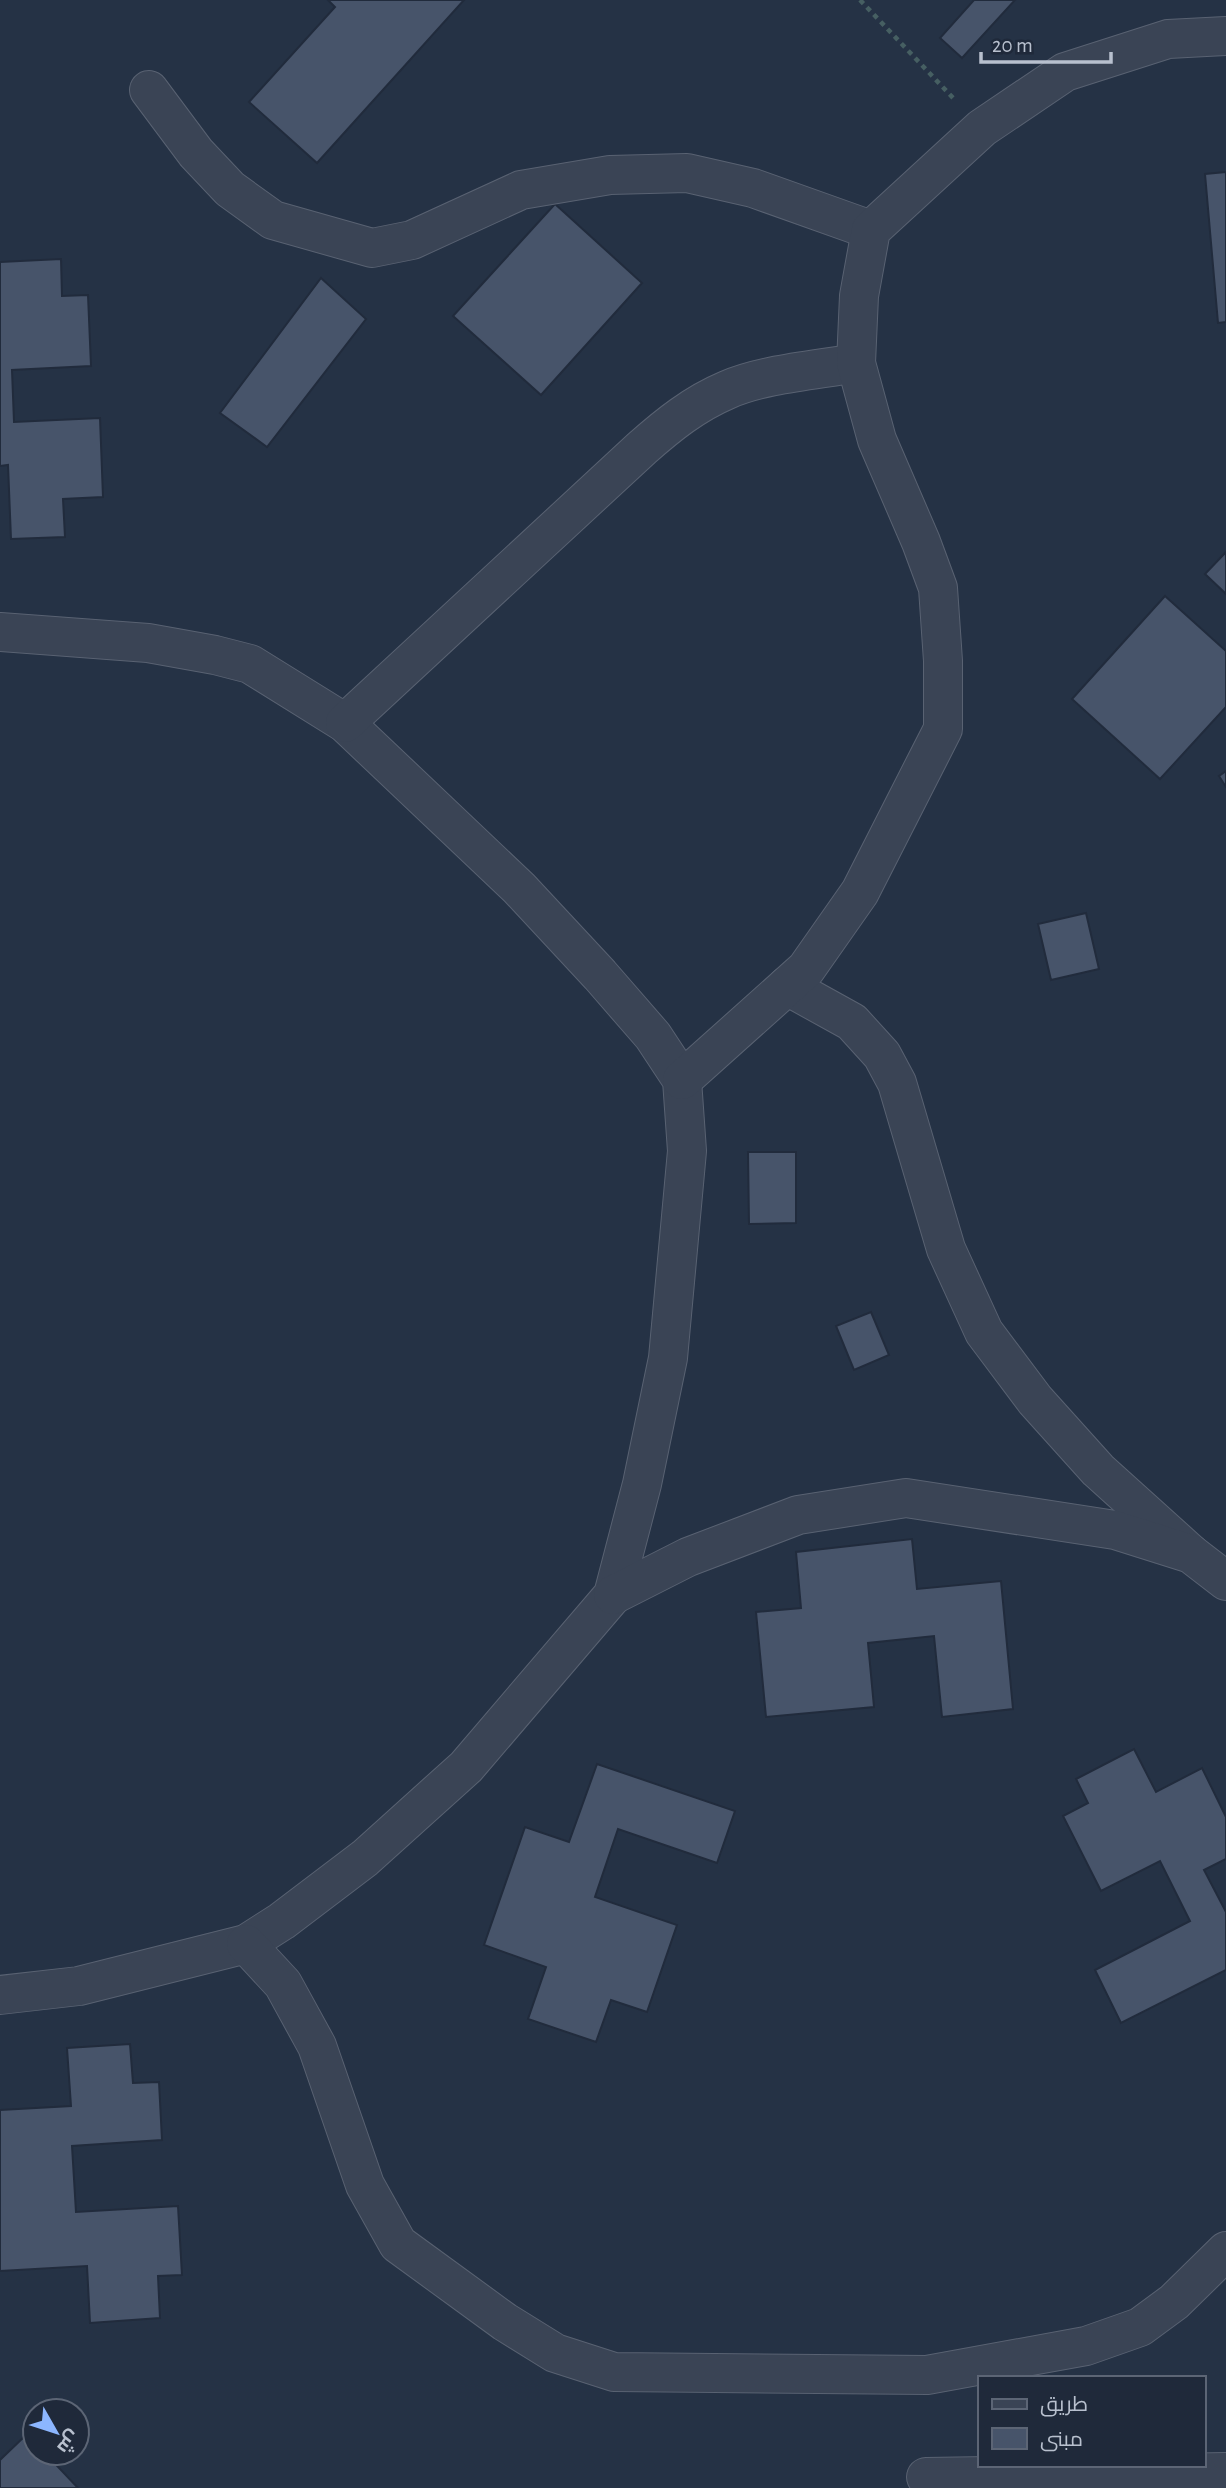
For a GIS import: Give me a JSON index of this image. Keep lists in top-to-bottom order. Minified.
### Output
{"legend":["طريق","مبنى"],"scale_bar":"20 m","north":"bottom right"}
